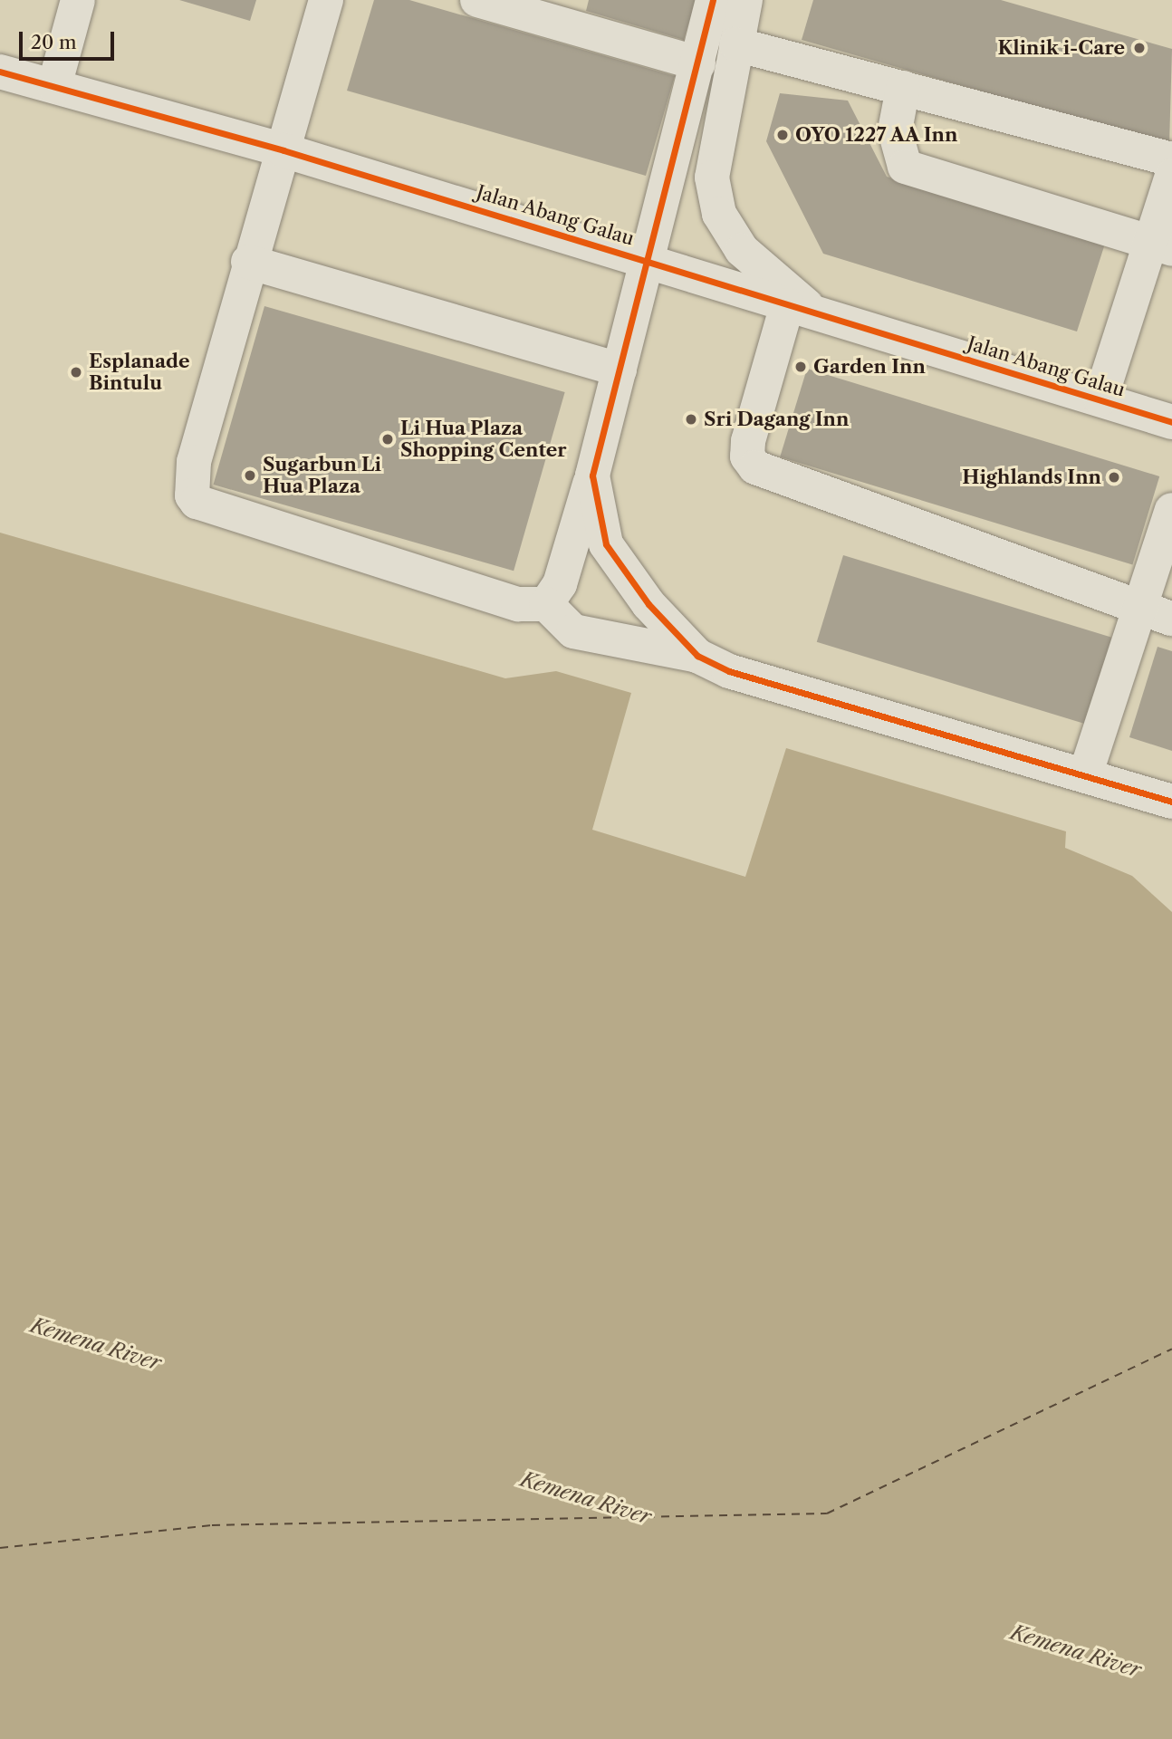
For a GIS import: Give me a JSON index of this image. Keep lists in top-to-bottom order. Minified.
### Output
{"streets":{"street":["Jalan Abang Galau"]},"water":["Kemena River"],"places":["Klinik i-Care","OYO 1227 AA Inn","Garden Inn","Esplanade Bintulu","Sri Dagang Inn","Li Hua Plaza Shopping Center","Sugarbun Li Hua Plaza","Highlands Inn"],"scale_bar":"20 m"}
